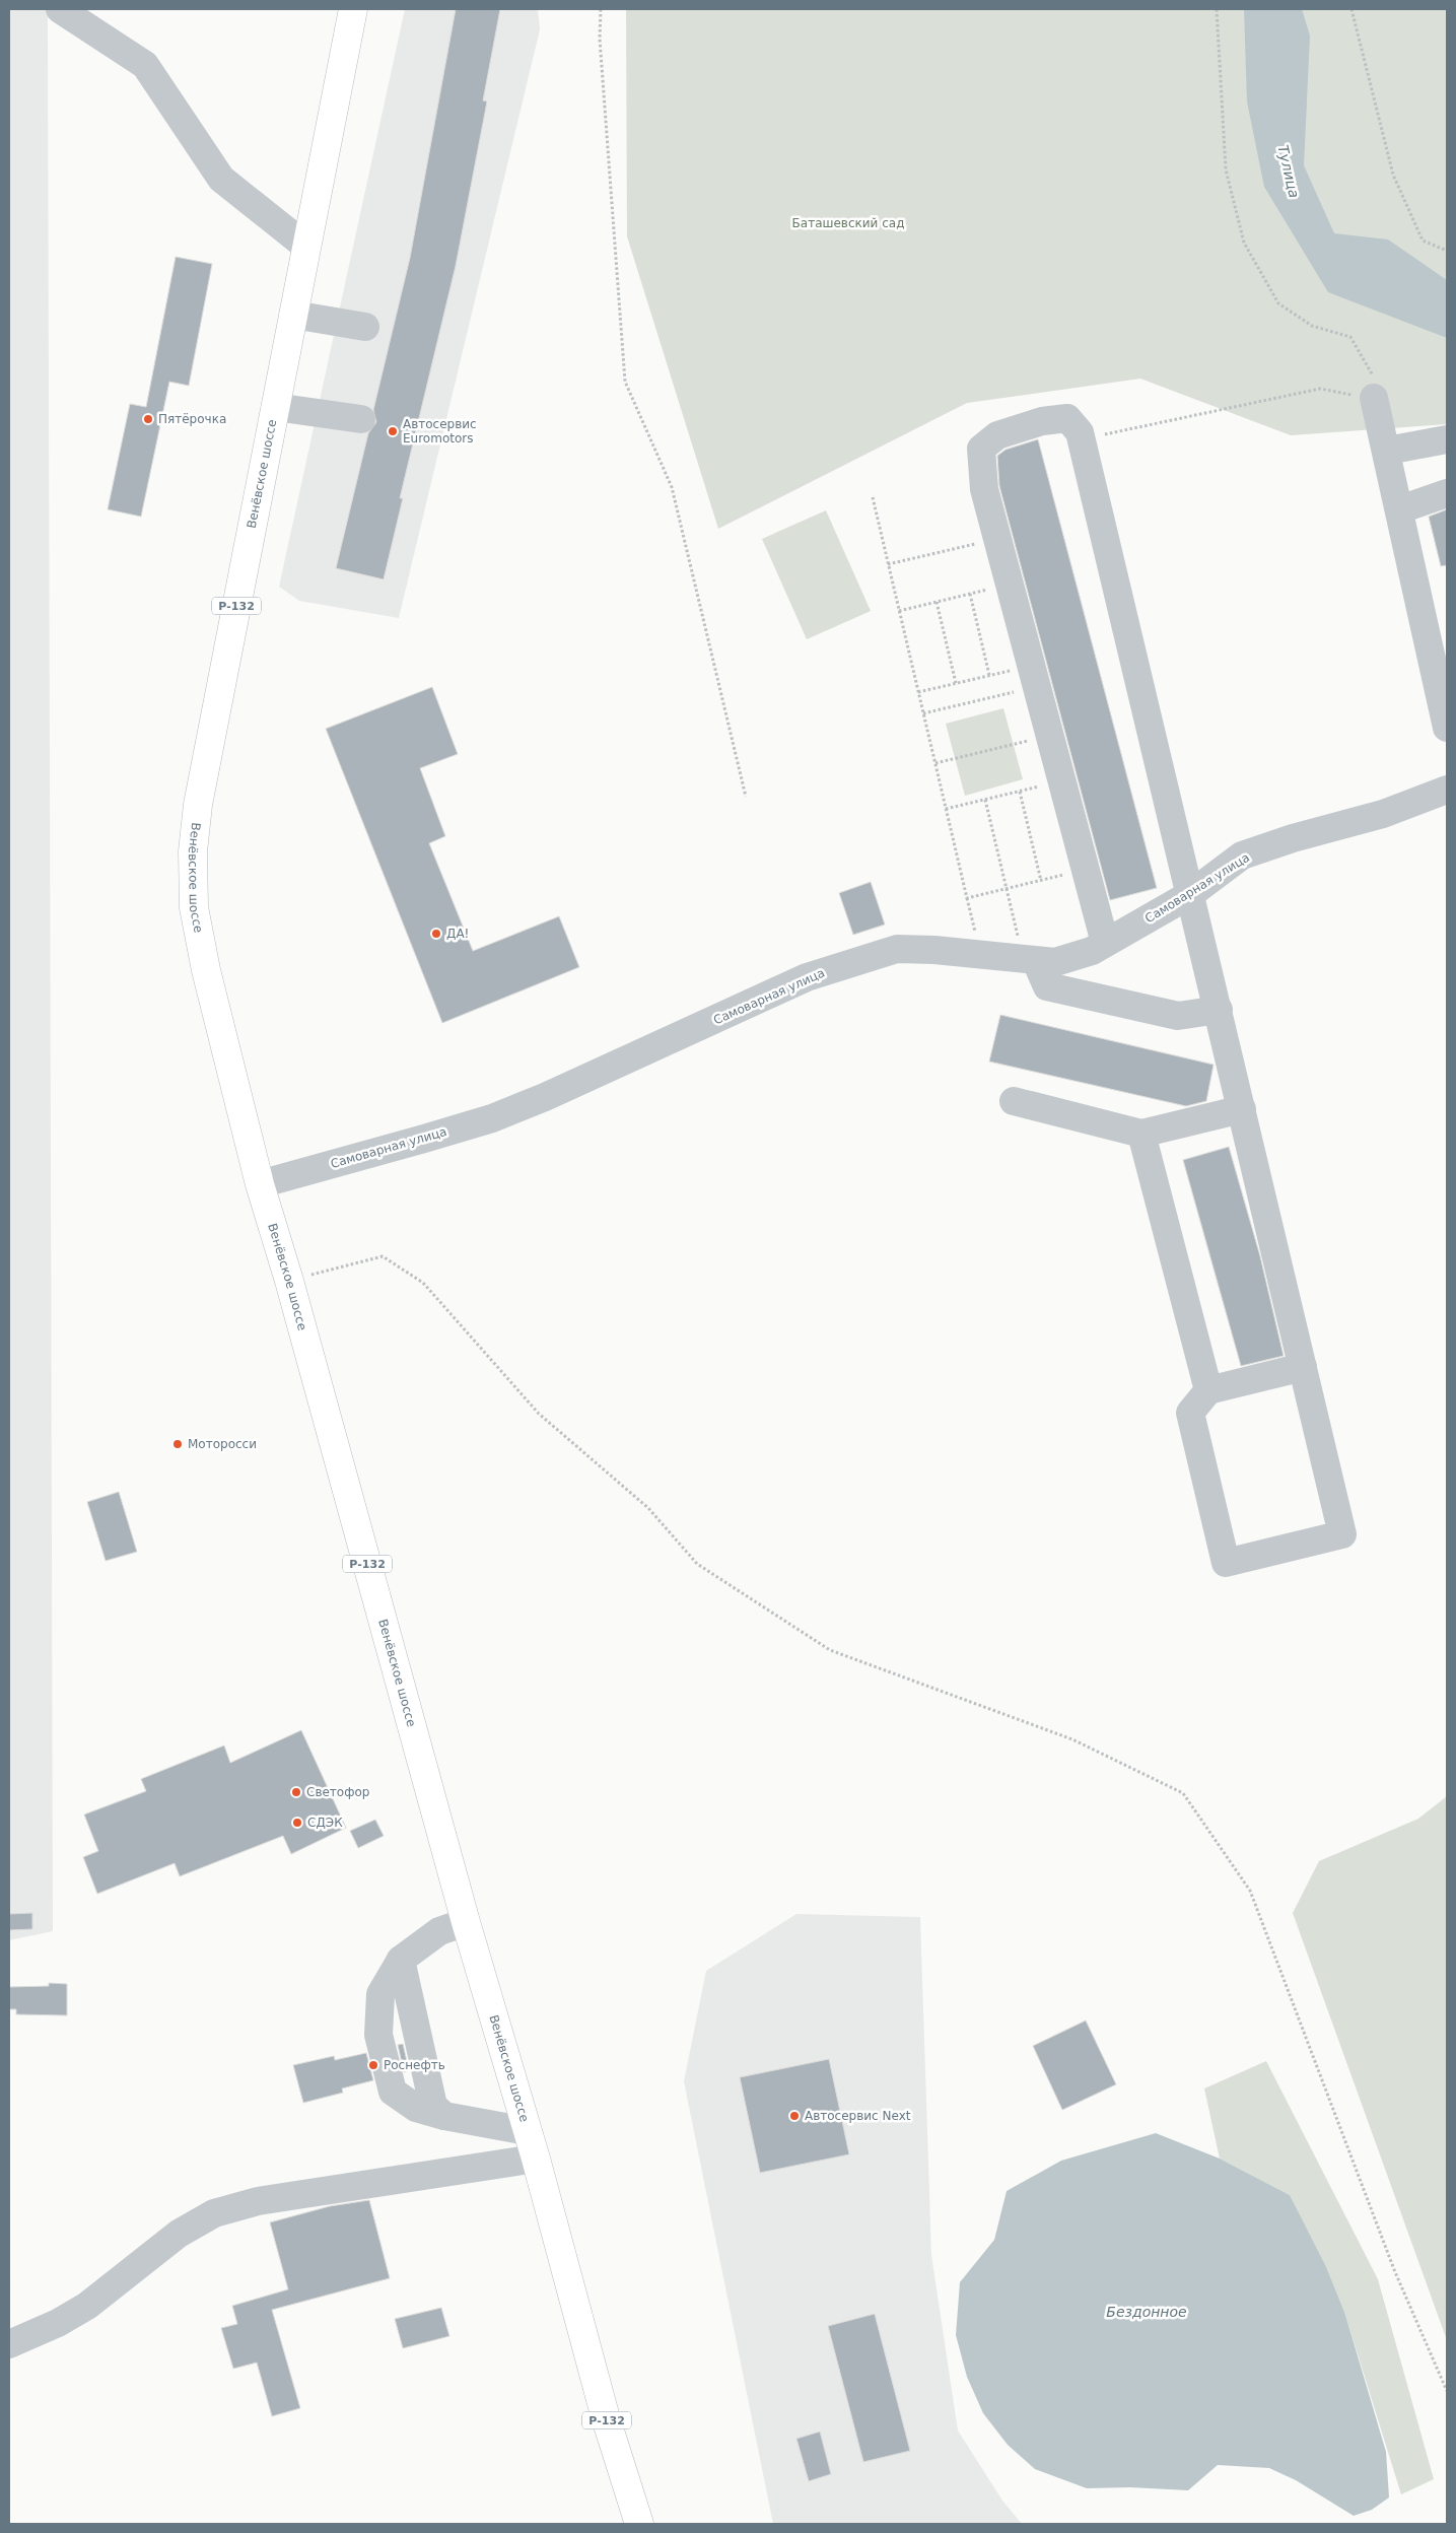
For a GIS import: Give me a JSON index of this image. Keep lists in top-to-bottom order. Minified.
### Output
{"streets":{"main road":["Венёвское шоссе","Р-132"],"street":["Самоварная улица"]},"crossings":[["Венёвское шоссе","Самоварная улица"]],"water":["Тулица","Бездонное"],"parks":["Баташевский сад"],"places":["Пятёрочка","Автосервис Euromotors","ДА!","Моторосси","Светофор","СДЭК","Роснефть","Автосервис Next"]}
